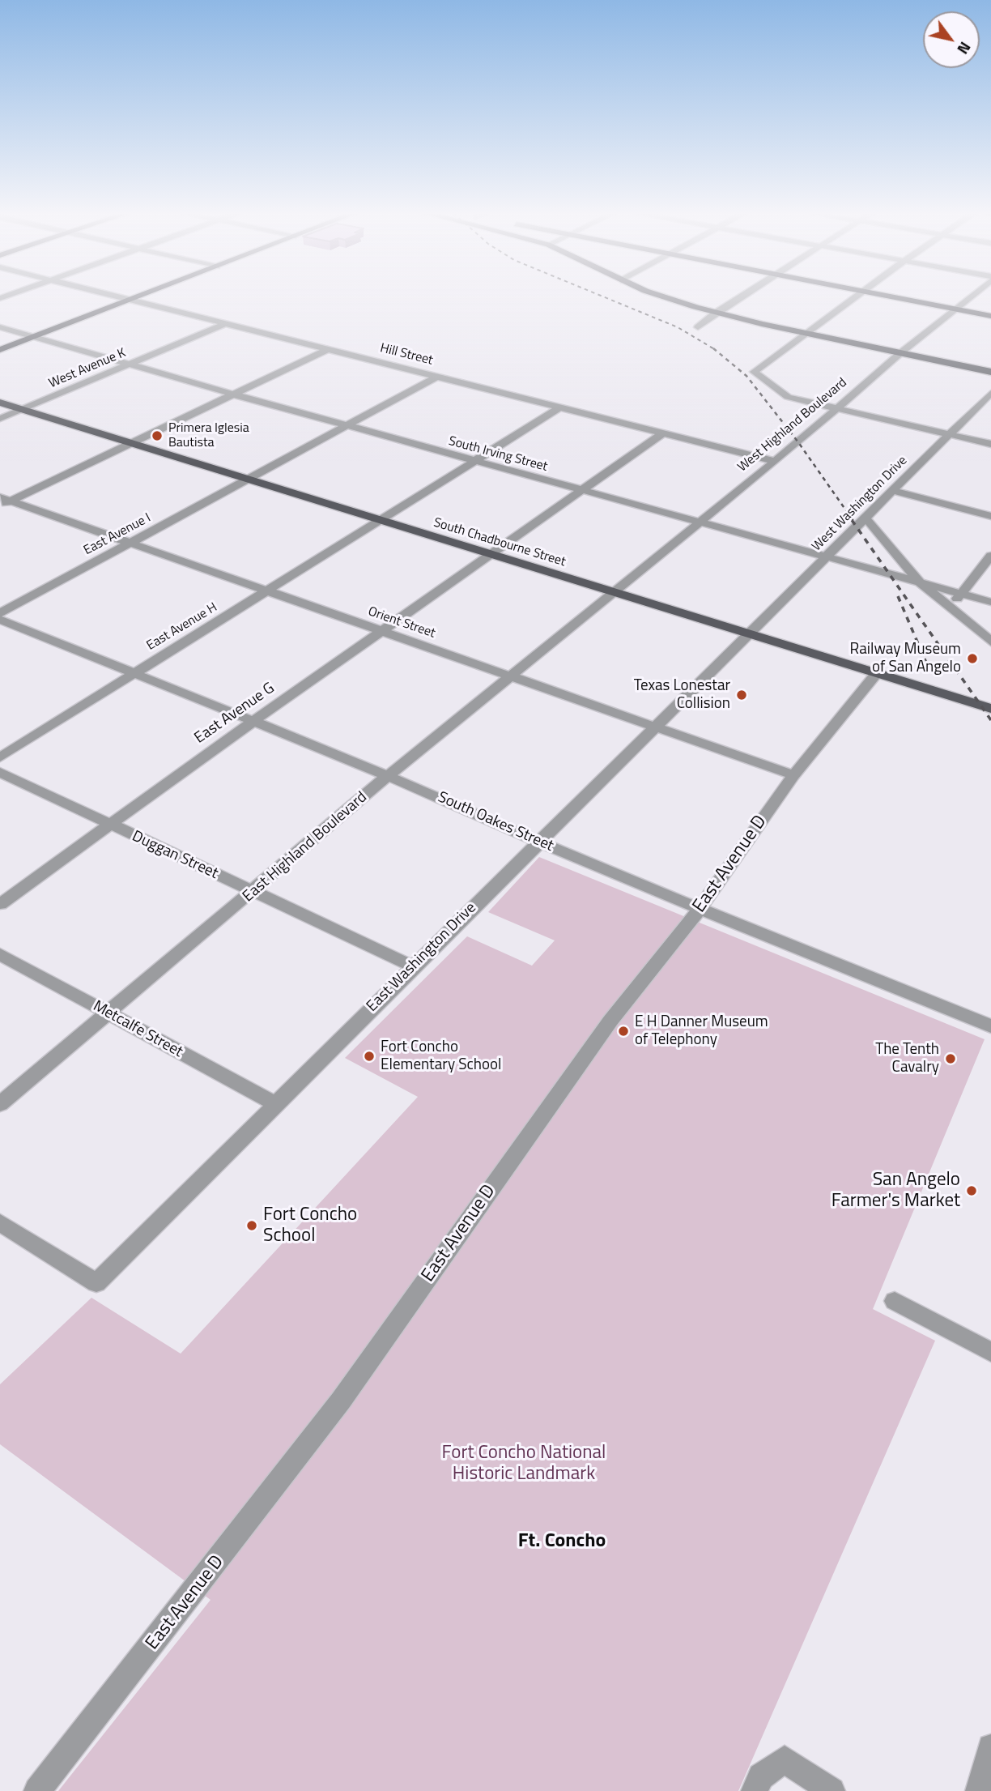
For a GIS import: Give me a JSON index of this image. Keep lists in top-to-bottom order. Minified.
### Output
{"streets":{"main road":["South Chadbourne Street"],"street":["Hill Street","West Avenue K","West Highland Boulevard","South Irving Street","West Washington Drive","East Avenue I","Orient Street","East Avenue H","East Avenue G","South Oakes Street","East Highland Boulevard","Duggan Street","East Avenue D","East Washington Drive","Metcalfe Street"]},"crossings":[["Hill Street","West Avenue K"],["Hill Street","West Highland Boulevard"],["Hill Street","East Avenue I"],["Hill Street","East Avenue H"],["Hill Street","East Avenue G"],["West Avenue K","South Irving Street"],["West Avenue K","South Chadbourne Street"],["West Highland Boulevard","South Irving Street"],["West Highland Boulevard","South Chadbourne Street"],["West Highland Boulevard","East Highland Boulevard"],["South Irving Street","West Washington Drive"],["South Irving Street","East Avenue I"],["South Irving Street","East Avenue H"],["South Irving Street","East Avenue G"],["West Washington Drive","South Chadbourne Street"],["West Washington Drive","East Washington Drive"],["East Avenue I","South Chadbourne Street"],["East Avenue I","Orient Street"],["South Chadbourne Street","East Avenue H"],["South Chadbourne Street","East Avenue G"],["South Chadbourne Street","East Highland Boulevard"],["South Chadbourne Street","East Avenue D"],["South Chadbourne Street","East Washington Drive"],["Orient Street","East Avenue H"],["Orient Street","East Avenue G"],["Orient Street","East Highland Boulevard"],["Orient Street","East Avenue D"],["Orient Street","East Washington Drive"],["East Avenue H","South Oakes Street"],["East Avenue G","South Oakes Street"],["East Avenue G","Duggan Street"],["South Oakes Street","East Highland Boulevard"],["South Oakes Street","East Avenue D"],["South Oakes Street","East Washington Drive"],["East Highland Boulevard","Duggan Street"],["East Highland Boulevard","Metcalfe Street"],["Duggan Street","East Washington Drive"],["East Washington Drive","Metcalfe Street"]],"districts":["Ft. Concho"],"parks":["Fort Concho National Historic Landmark"],"places":["Primera Iglesia Bautista","Railway Museum of San Angelo","Texas Lonestar Collision","E H Danner Museum of Telephony","Fort Concho Elementary School","The Tenth Cavalry","San Angelo Farmer's Market","Fort Concho School"],"north":"bottom right"}
